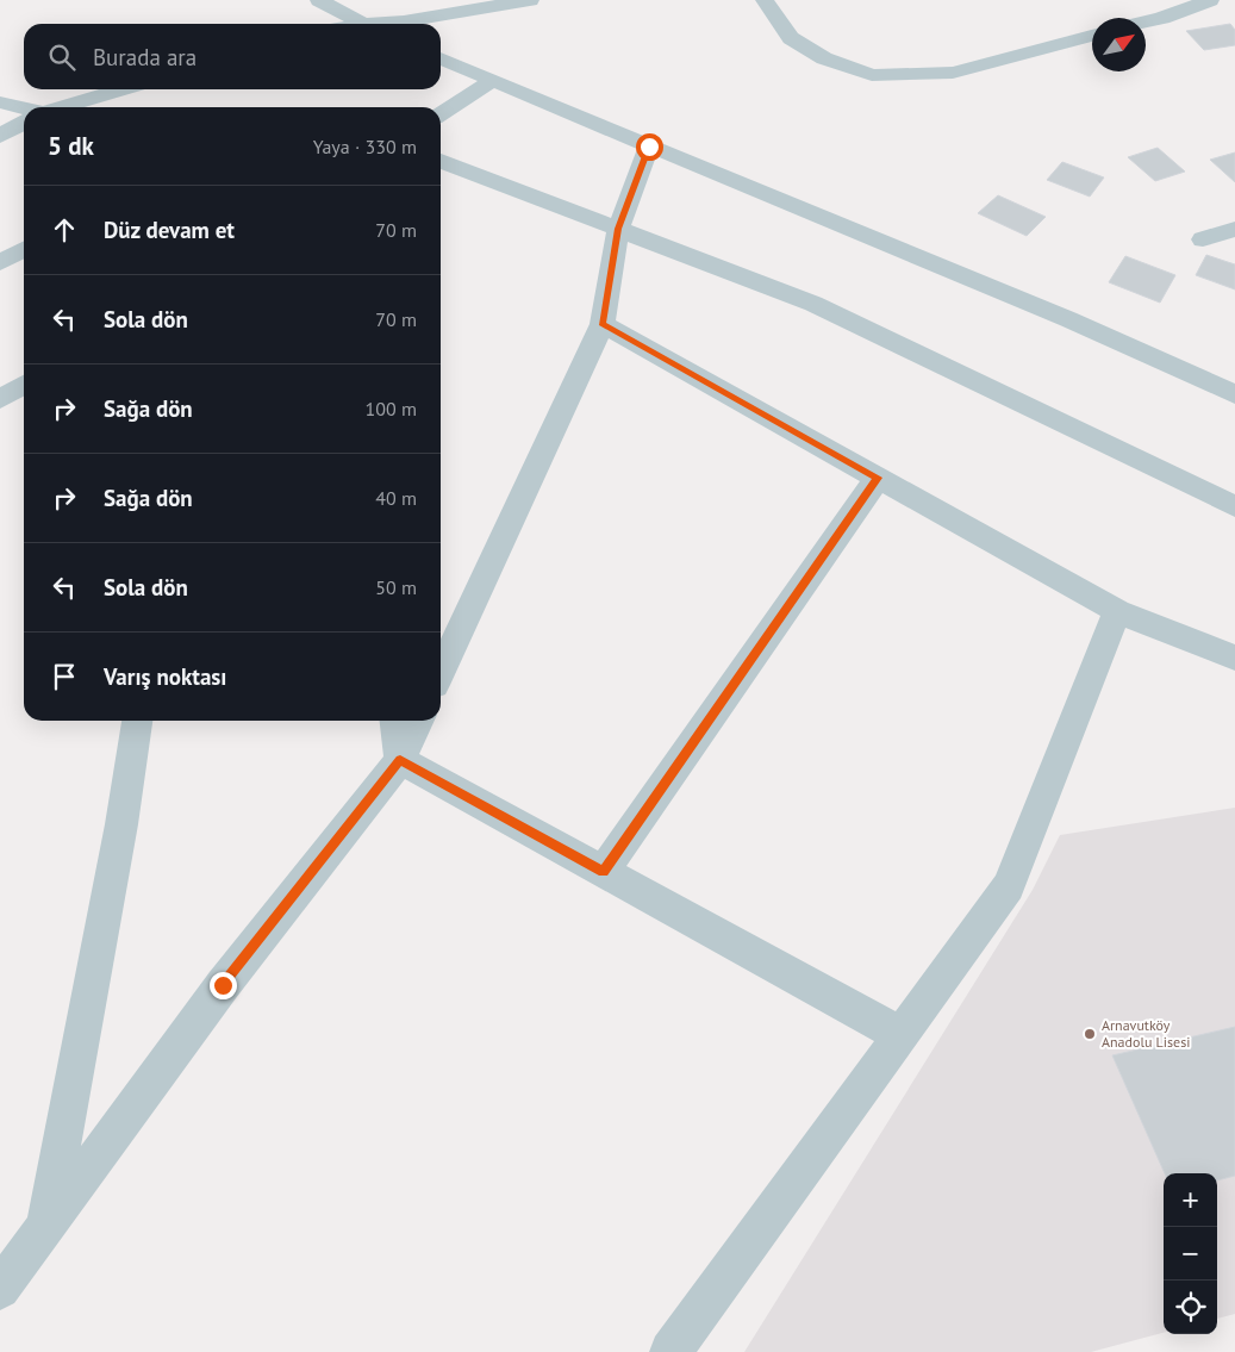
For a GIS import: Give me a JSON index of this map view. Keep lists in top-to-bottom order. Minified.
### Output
{"places":["Arnavutköy Anadolu Lisesi"],"north":"top right","page":{"search":"Burada ara","heading":["5 dk","Yaya · 330 m"],"list":[["Düz devam et","70 m"],["Sola dön","70 m"],["Sağa dön","100 m"],["Sağa dön","40 m"],["Sola dön","50 m"],"Varış noktası"],"map_buttons":["+","−"]}}
